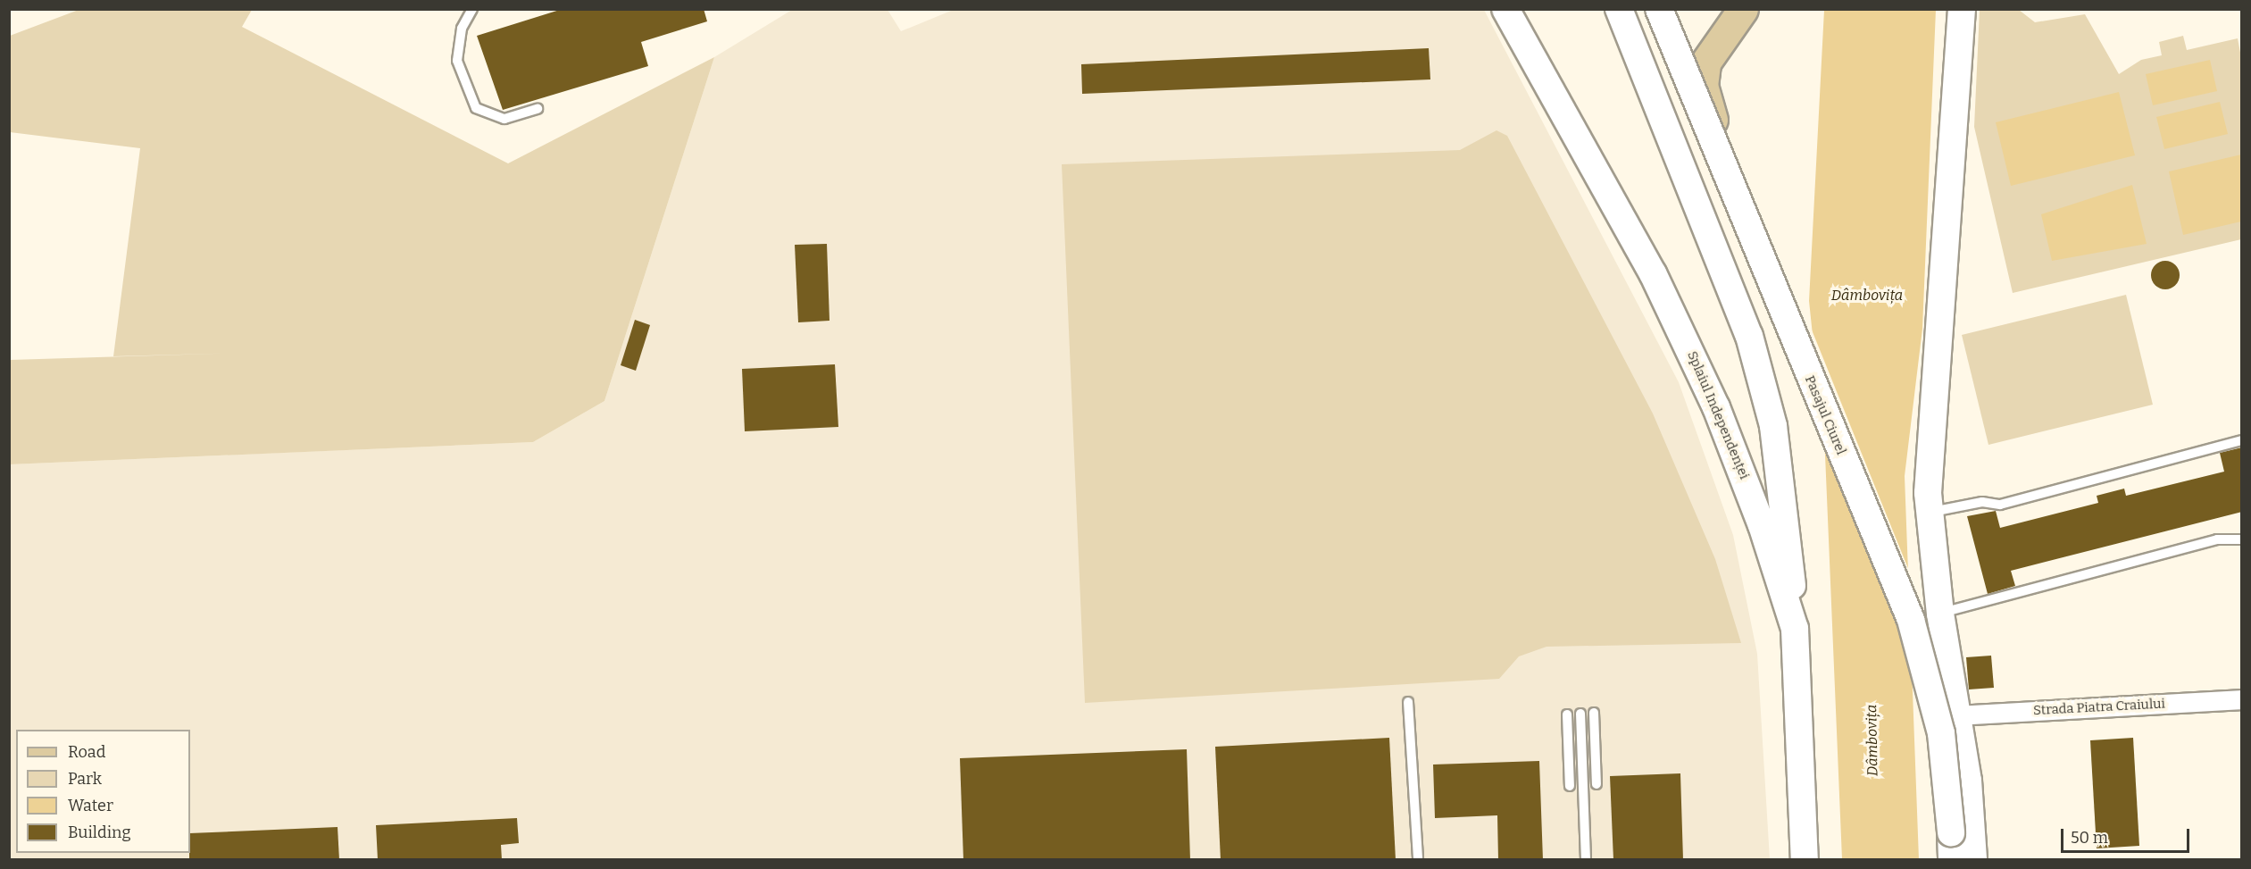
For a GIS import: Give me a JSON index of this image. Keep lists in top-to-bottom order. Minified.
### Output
{"streets":{"main road":["Splaiul Independenței","Pasajul Ciurel"],"street":["Strada Piatra Craiului"]},"water":["Dâmbovița"],"legend":["Road","Park","Water","Building"],"scale_bar":"50 m"}
